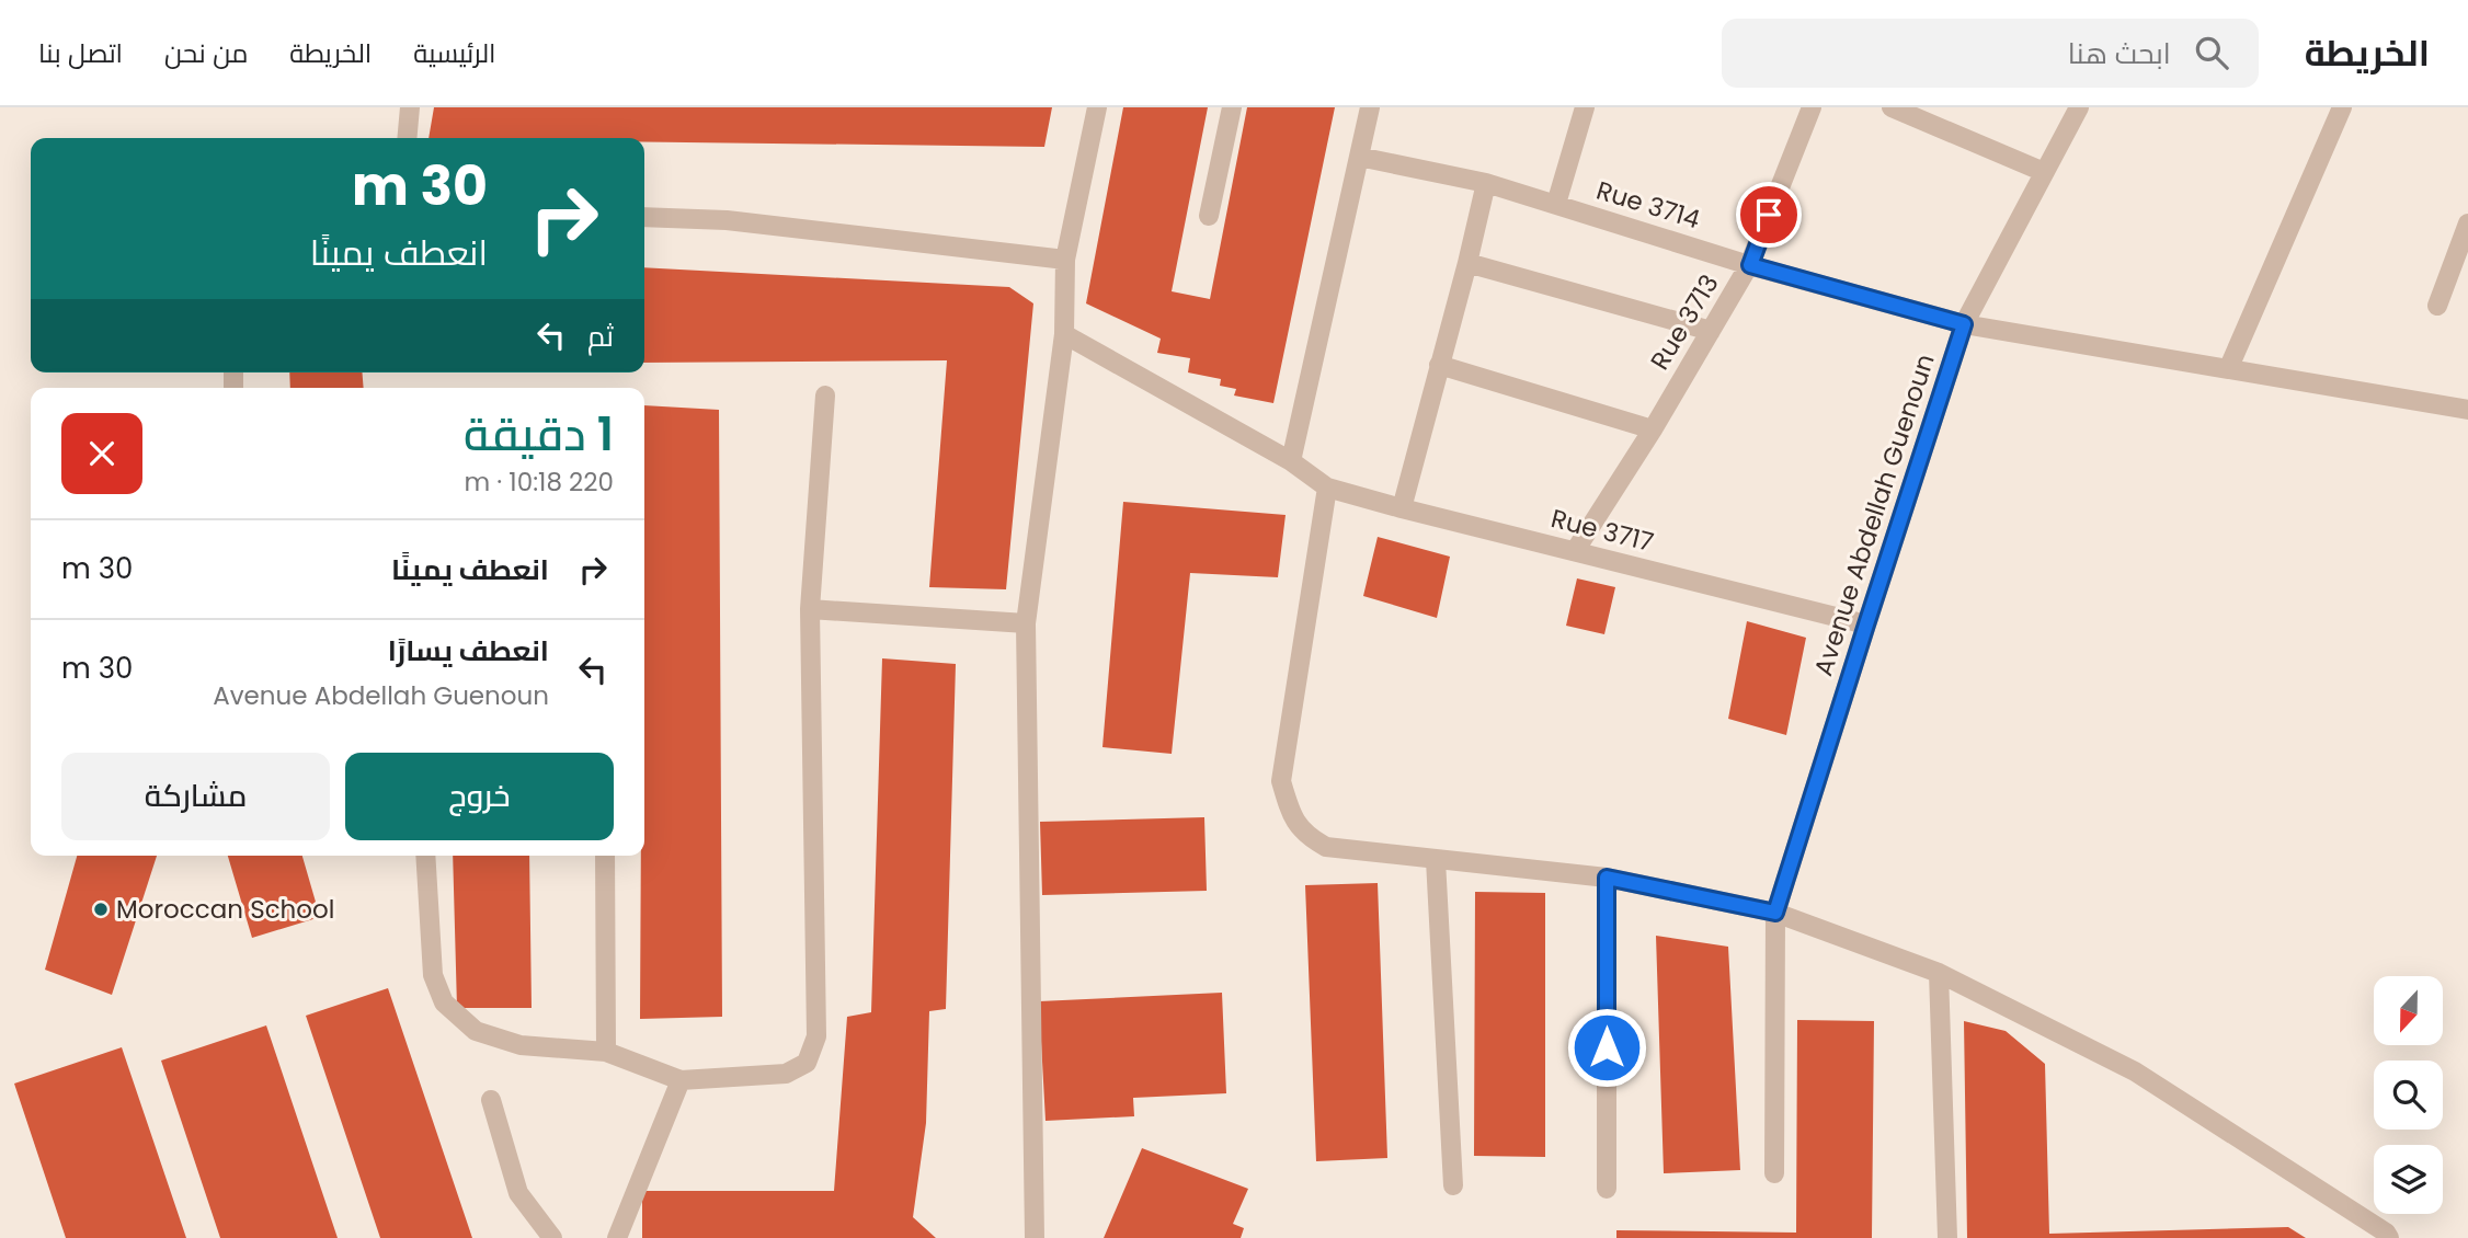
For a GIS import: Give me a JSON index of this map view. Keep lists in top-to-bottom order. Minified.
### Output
{"streets":{"street":["Rue 3714","Rue 3713","Avenue Abdellah Guenoun","Rue 3717"]},"crossings":[["Rue 3714","Rue 3713"],["Rue 3714","Avenue Abdellah Guenoun"],["Rue 3713","Rue 3717"],["Avenue Abdellah Guenoun","Rue 3717"]],"places":["Moroccan School"],"north":"bottom","page":{"header":"الخريطة","search":"ابحث هنا","nav":["الرئيسية","الخريطة","من نحن","اتصل بنا"],"turn":["30 m","انعطف يمينًا"],"then":"ثم","heading":["1 دقيقة","220 m · 10:18"],"list":[{"name":"انعطف يمينًا","value":"30 m"},{"name":"انعطف يسارًا","note":"Avenue Abdellah Guenoun","value":"30 m"}],"buttons":["خروج","مشاركة"]}}
